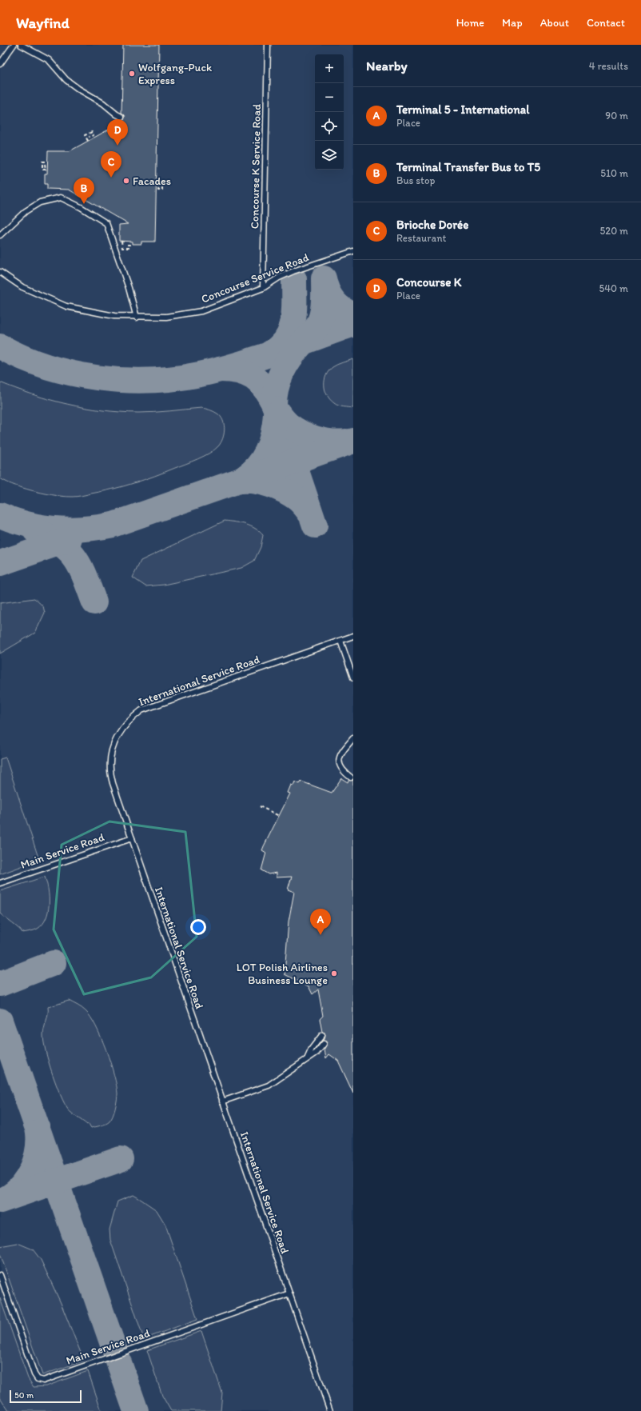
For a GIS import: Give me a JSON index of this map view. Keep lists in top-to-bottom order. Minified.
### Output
{"streets":{"lane":["Concourse K Service Road","Concourse Service Road","International Service Road","Main Service Road"]},"crossings":[["Concourse K Service Road","Concourse Service Road"],["International Service Road","Main Service Road"]],"places":["Wolfgang-Puck Express","Facades","LOT Polish Airlines Business Lounge"],"scale_bar":"50 m","page":{"header":"Wayfind","nav":["Home","Map","About","Contact"],"heading":["Nearby","4 results"],"map_buttons":["+","−"],"list":[{"mark":"A","name":"Terminal 5 - International","note":"Place","value":"90 m"},{"mark":"B","name":"Terminal Transfer Bus to T5","note":"Bus stop","value":"510 m"},{"mark":"C","name":"Brioche Dorée","note":"Restaurant","value":"520 m"},{"mark":"D","name":"Concourse K","note":"Place","value":"540 m"}],"pins":["D","C","B","A"],"scale":"50 m"}}
